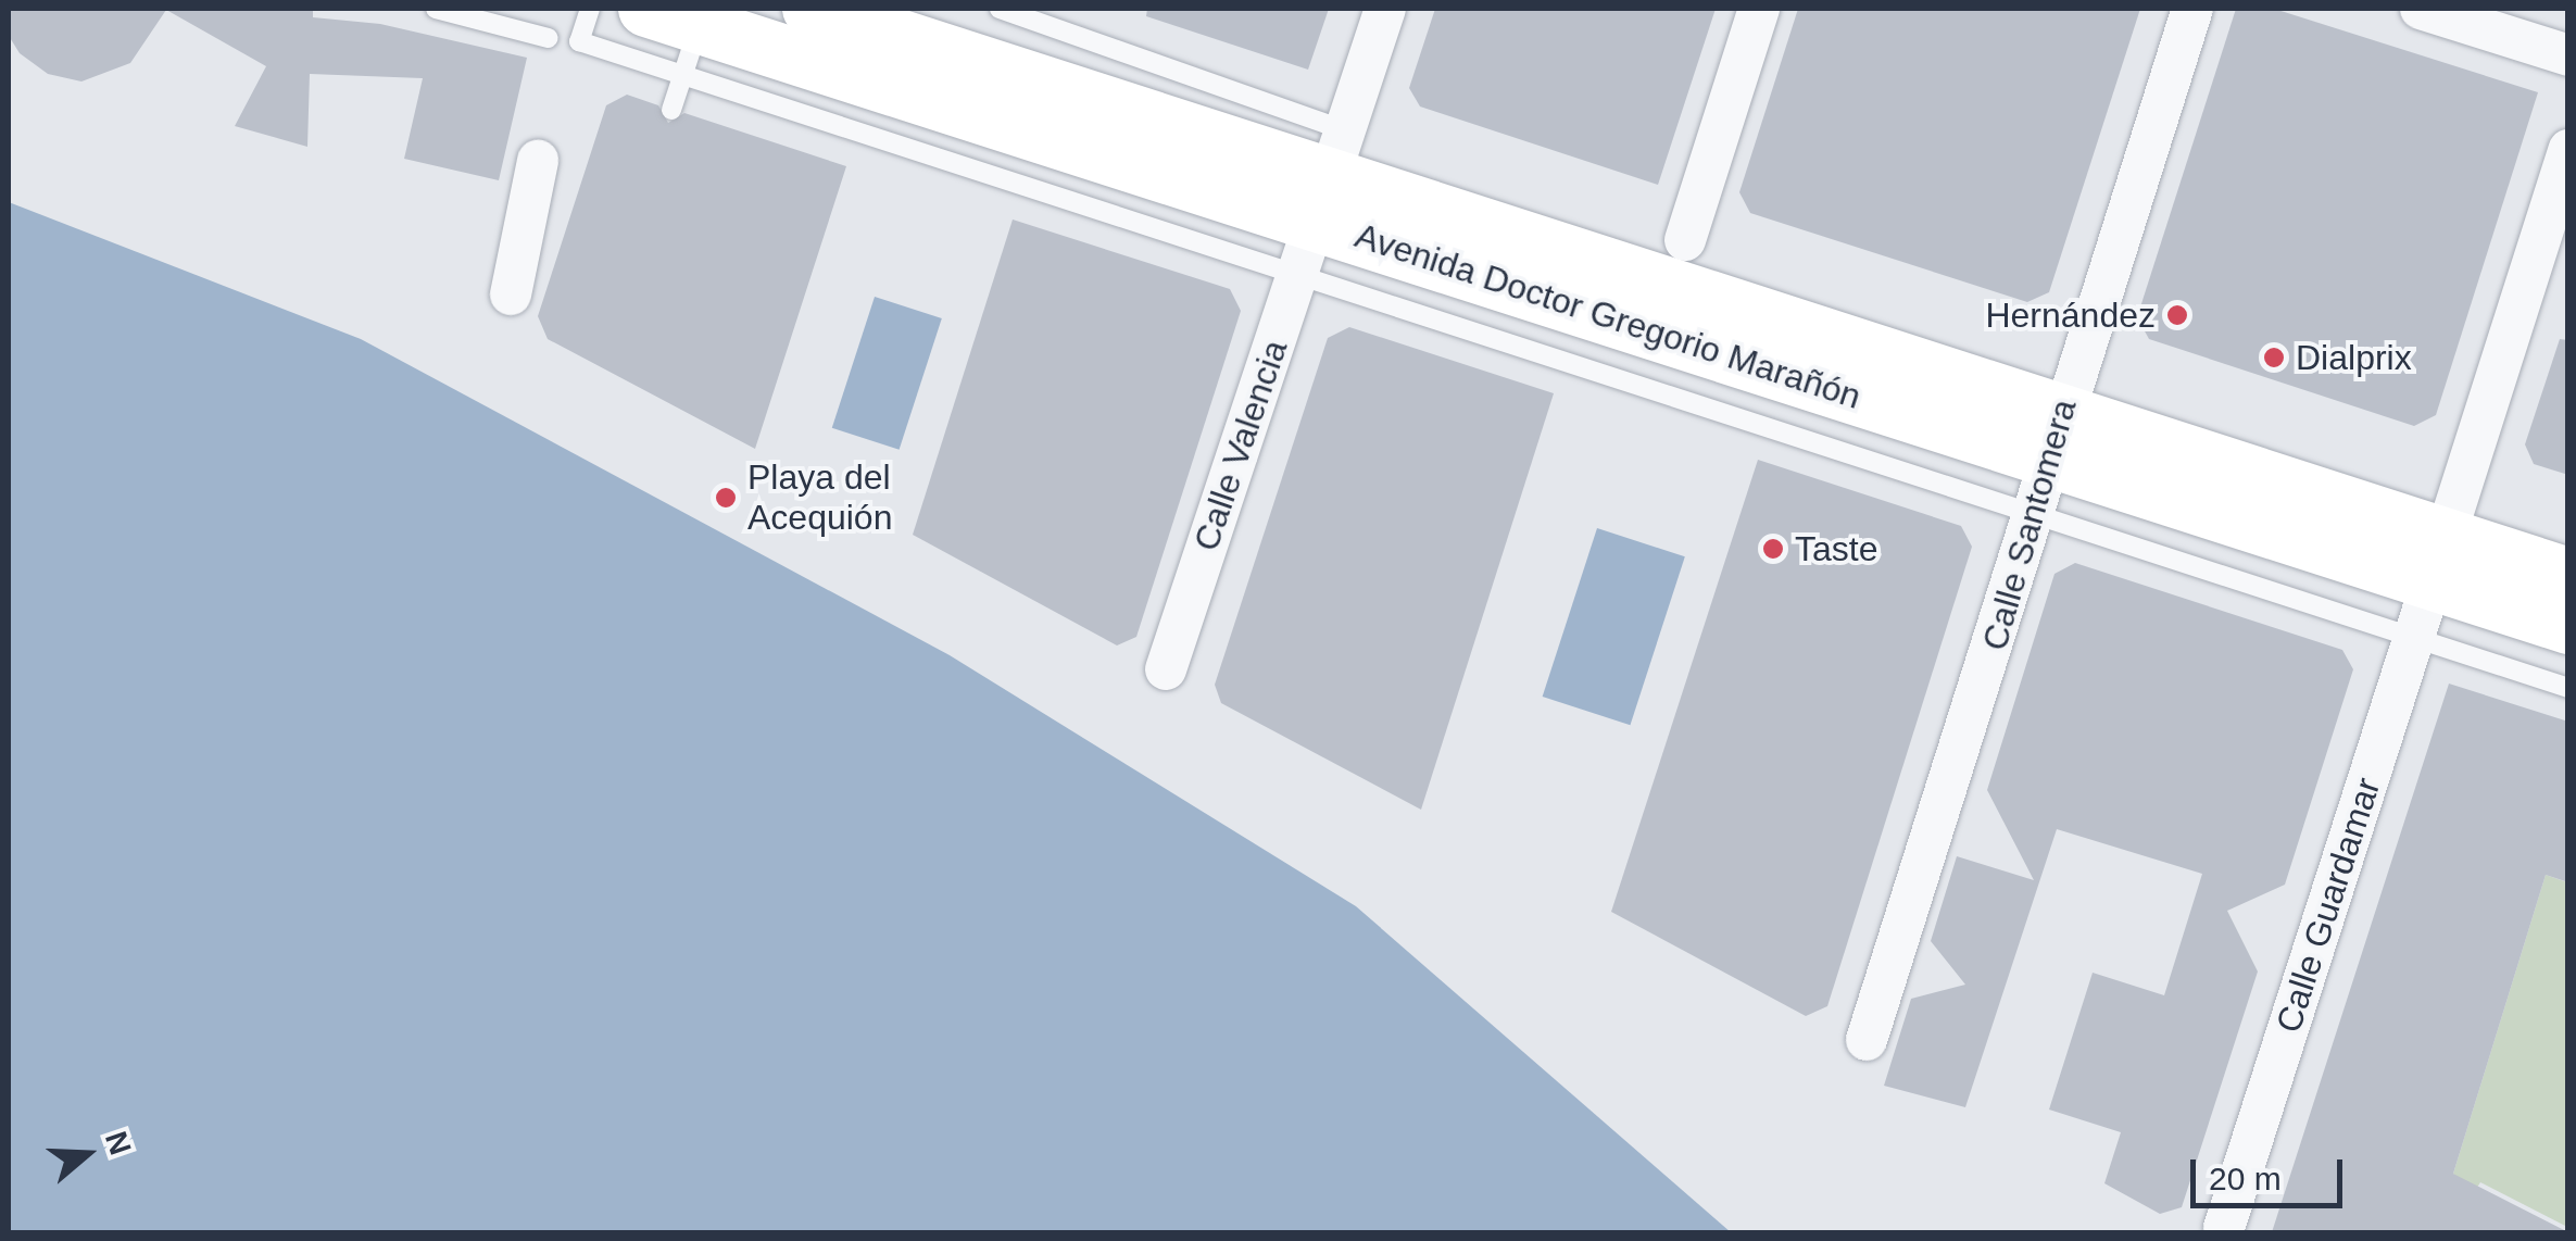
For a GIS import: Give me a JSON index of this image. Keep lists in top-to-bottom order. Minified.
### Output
{"streets":{"street":["Avenida Doctor Gregorio Marañón","Calle Valencia","Calle Santomera","Calle Guardamar"]},"crossings":[["Avenida Doctor Gregorio Marañón","Calle Valencia"],["Avenida Doctor Gregorio Marañón","Calle Santomera"],["Avenida Doctor Gregorio Marañón","Calle Guardamar"]],"places":["Hernández","Dialprix","Playa del Acequión","Taste"],"scale_bar":"20 m","north":"right"}
